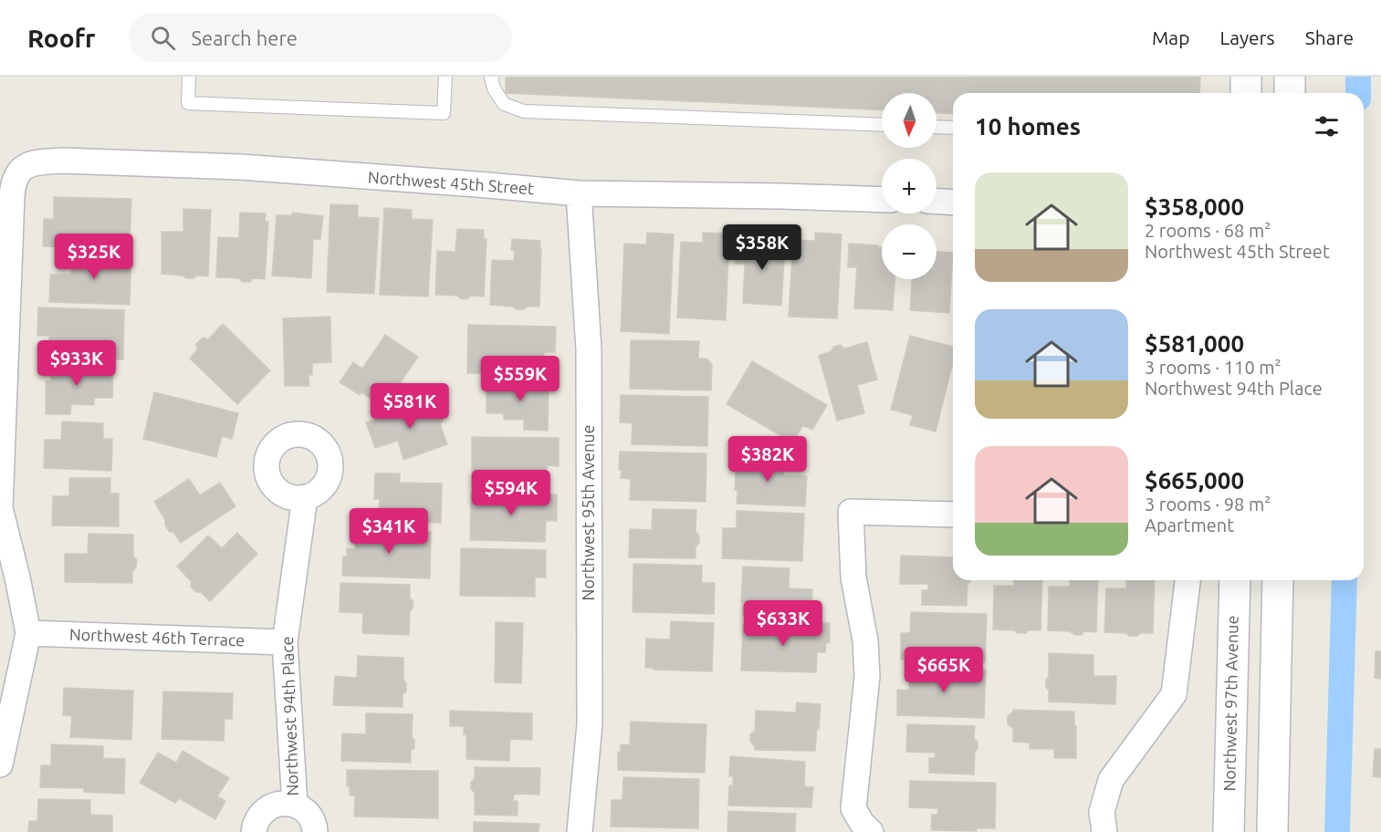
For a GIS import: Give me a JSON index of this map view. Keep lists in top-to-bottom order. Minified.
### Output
{"streets":{"street":["Northwest 45th Street","Northwest 95th Avenue","Northwest 46th Terrace","Northwest 97th Avenue","Northwest 94th Place"]},"crossings":[["Northwest 45th Street","Northwest 95th Avenue"],["Northwest 45th Street","Northwest 46th Terrace"],["Northwest 46th Terrace","Northwest 94th Place"]],"north":"bottom","page":{"header":"Roofr","search":"Search here","nav":["Map","Layers","Share"],"map_buttons":["+","−"],"heading":"10 homes","list":[{"name":"$358,000","note":"2 rooms · 68 m² · Northwest 45th Street"},{"name":"$581,000","note":"3 rooms · 110 m² · Northwest 94th Place"},{"name":"$665,000","note":"3 rooms · 98 m² · Apartment"}],"price":["$358K","$325K","$933K","$559K","$581K","$382K","$594K","$341K","$633K","$665K"]}}
